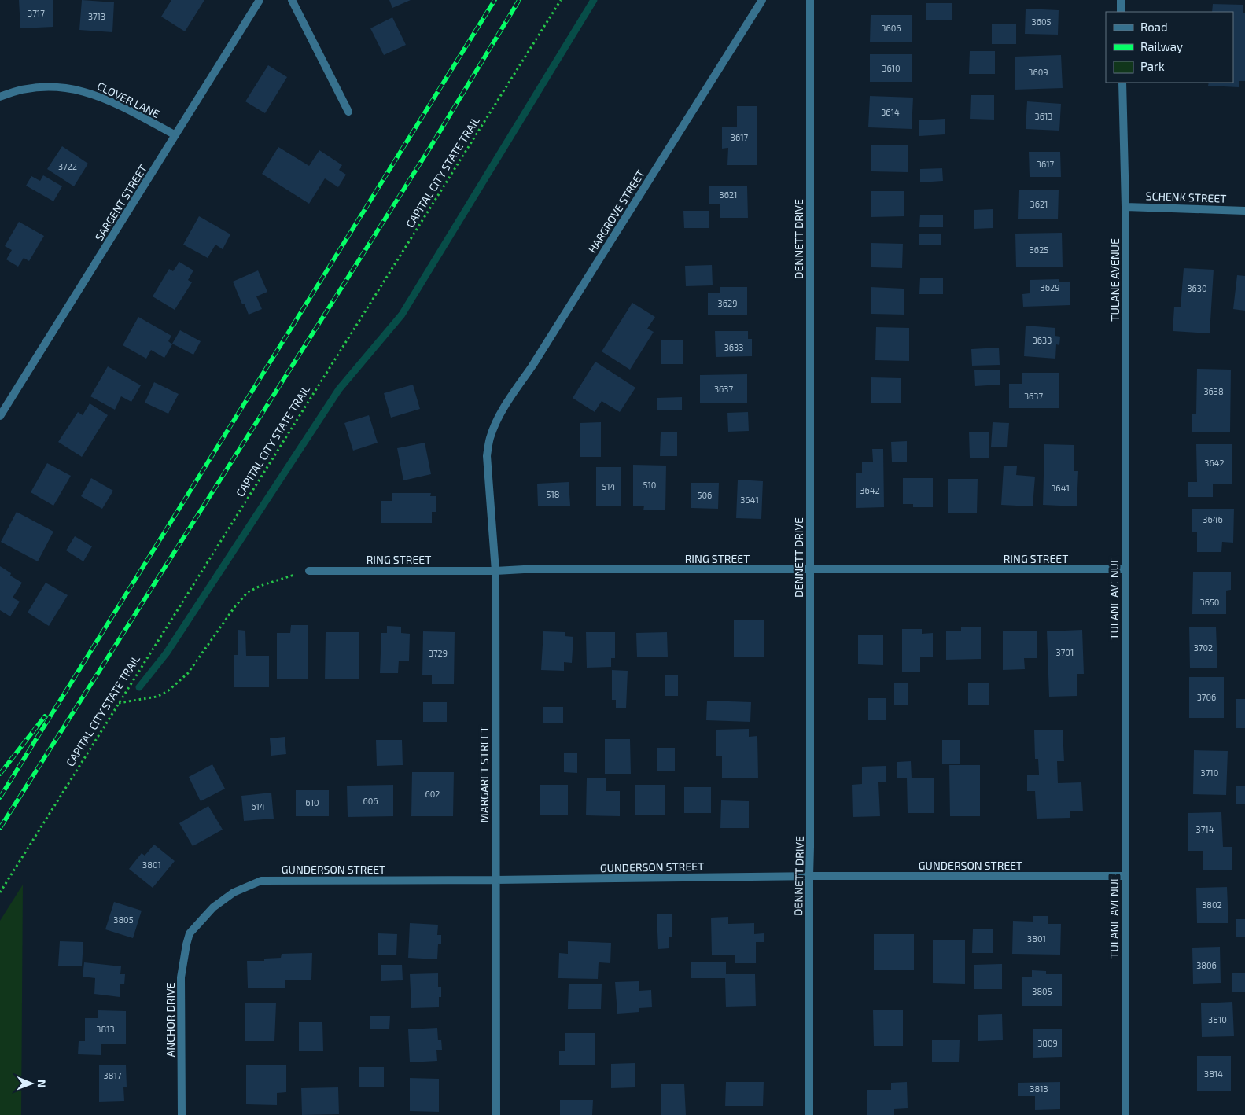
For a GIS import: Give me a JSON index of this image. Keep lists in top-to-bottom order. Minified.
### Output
{"streets":{"street":["CLOVER LANE","SCHENK STREET","SARGENT STREET","HARGROVE STREET","DENNETT DRIVE","TULANE AVENUE","RING STREET","MARGARET STREET","GUNDERSON STREET","ANCHOR DRIVE"],"path":["CAPITAL CITY STATE TRAIL"]},"crossings":[["CLOVER LANE","SARGENT STREET"],["SCHENK STREET","TULANE AVENUE"],["HARGROVE STREET","MARGARET STREET"],["DENNETT DRIVE","RING STREET"],["DENNETT DRIVE","GUNDERSON STREET"],["TULANE AVENUE","RING STREET"],["TULANE AVENUE","GUNDERSON STREET"],["RING STREET","MARGARET STREET"],["MARGARET STREET","GUNDERSON STREET"],["GUNDERSON STREET","ANCHOR DRIVE"]],"house_numbers":["3717","3713","3605","3606","3610","3609","3614","3613","3617","3617","3722","3621","3621","3625","3629","3630","3629","3633","3633","3637","3638","3637","3642","510","514","3641","3642","518","506","3641","3646","3650","3702","3701","3729","3706","3710","602","606","610","614","3714","3801","3802","3805","3801","3806","3805","3810","3813","3809","3814","3817","3813"],"legend":["Road","Railway","Park"],"north":"right"}
